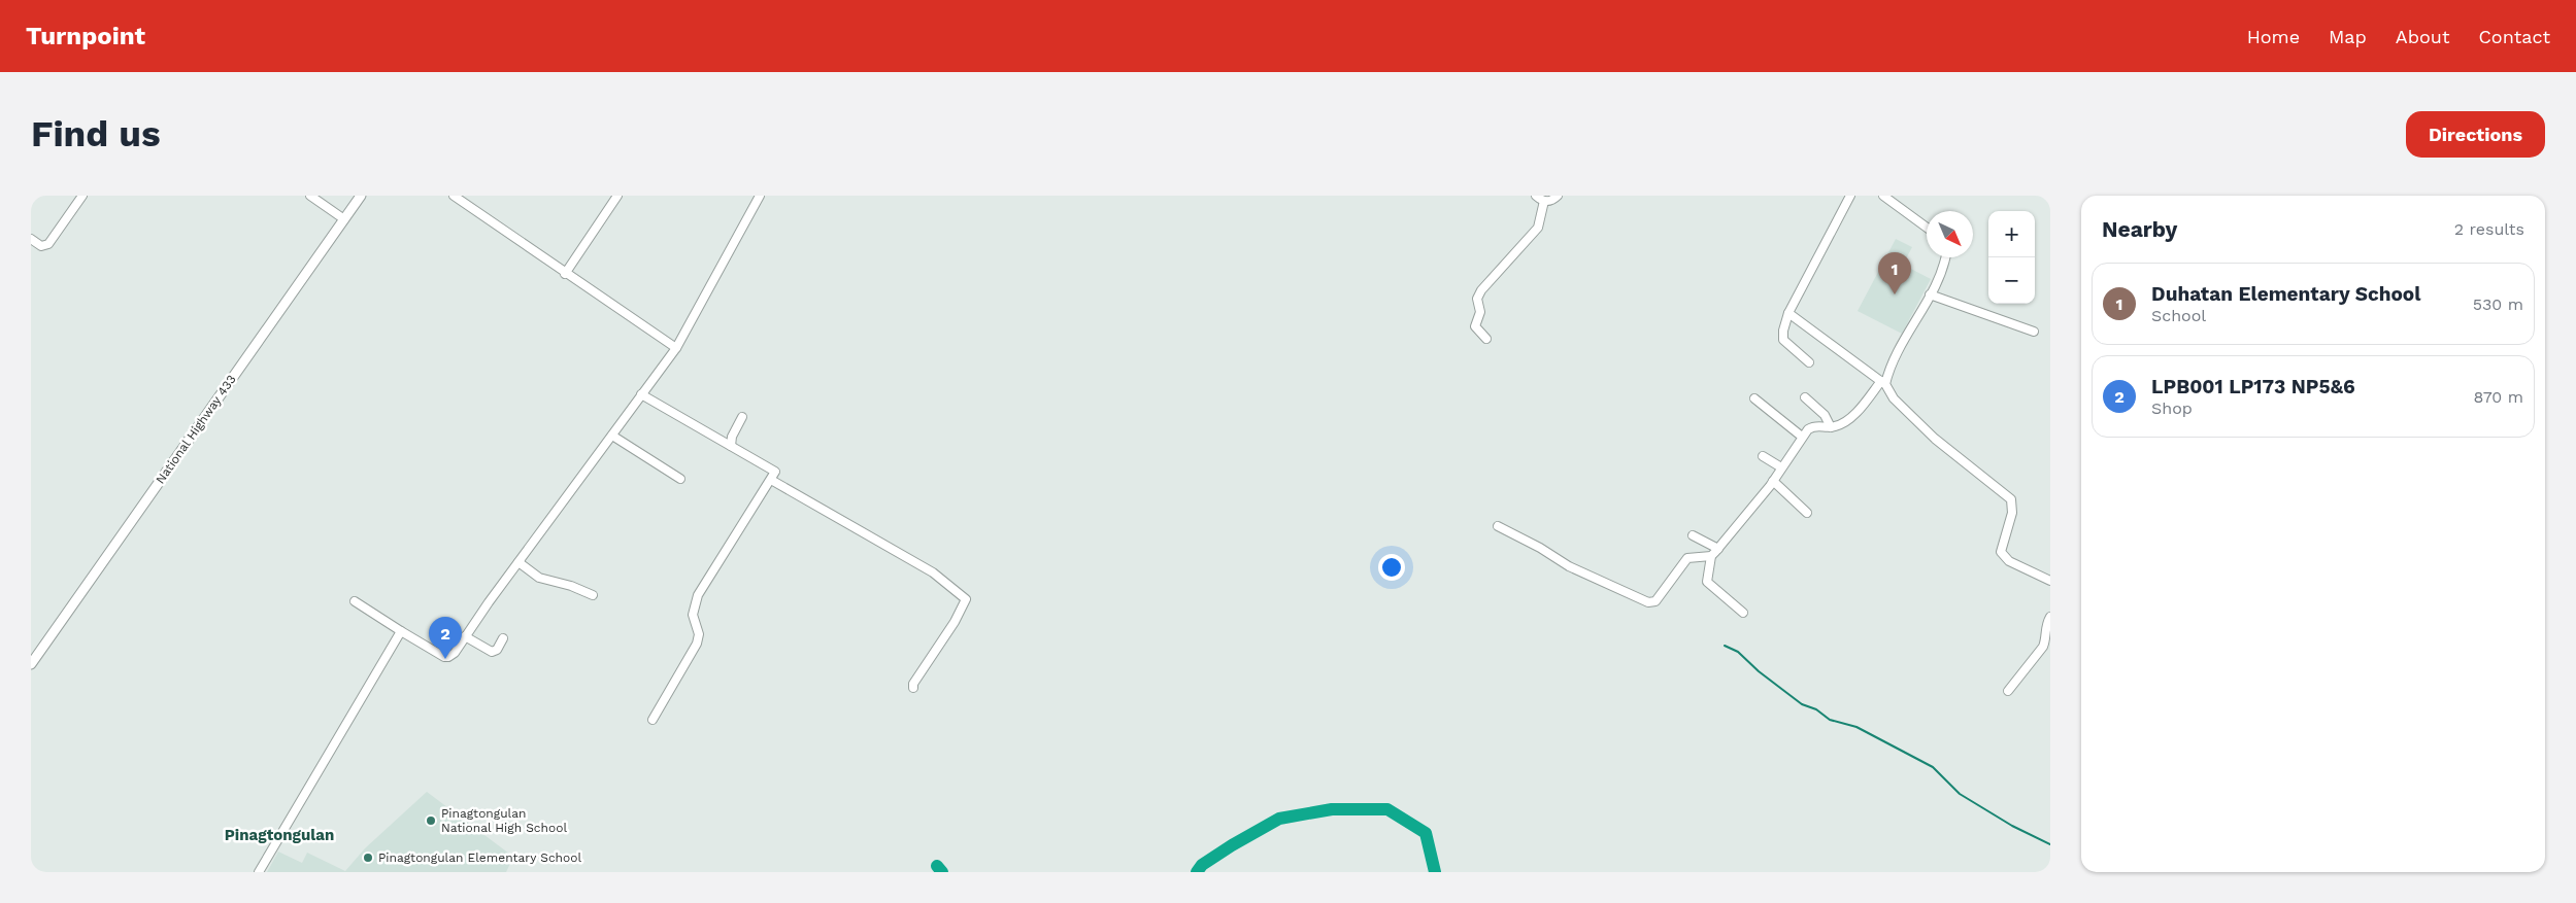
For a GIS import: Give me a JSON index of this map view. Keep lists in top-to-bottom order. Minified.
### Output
{"streets":{"main road":["National Highway 433"]},"districts":["Pinagtongulan"],"places":["Pinagtongulan National High School","Pinagtongulan Elementary School"],"north":"bottom right","page":{"header":"Turnpoint","nav":["Home","Map","About","Contact"],"buttons":"Directions","title":"Find us","heading":["Nearby","2 results"],"map_buttons":["+","−"],"pins":["1","2"],"list":[{"mark":"1","name":"Duhatan Elementary School","note":"School","value":"530 m"},{"mark":"2","name":"LPB001 LP173 NP5&6","note":"Shop","value":"870 m"}]}}
